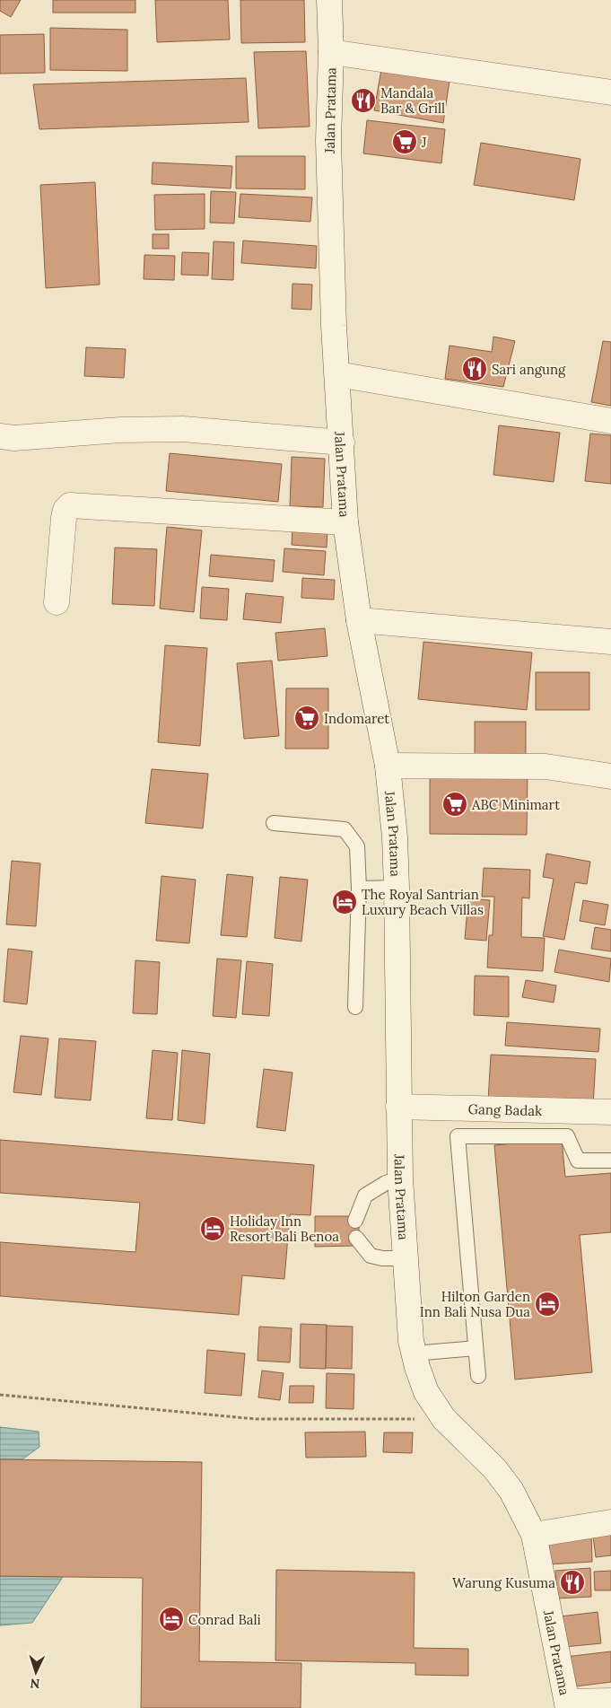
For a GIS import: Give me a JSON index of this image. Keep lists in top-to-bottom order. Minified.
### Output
{"streets":{"street":["Jalan Pratama","Gang Badak"]},"crossings":[["Jalan Pratama","Gang Badak"]],"places":{"restaurant":["Mandala Bar & Grill","Sari angung","Warung Kusuma"],"supermarket":["J","Indomaret","ABC Minimart"],"hotel":["The Royal Santrian Luxury Beach Villas","Holiday Inn Resort Bali Benoa","Hilton Garden Inn Bali Nusa Dua","Conrad Bali"]},"north":"bottom"}
